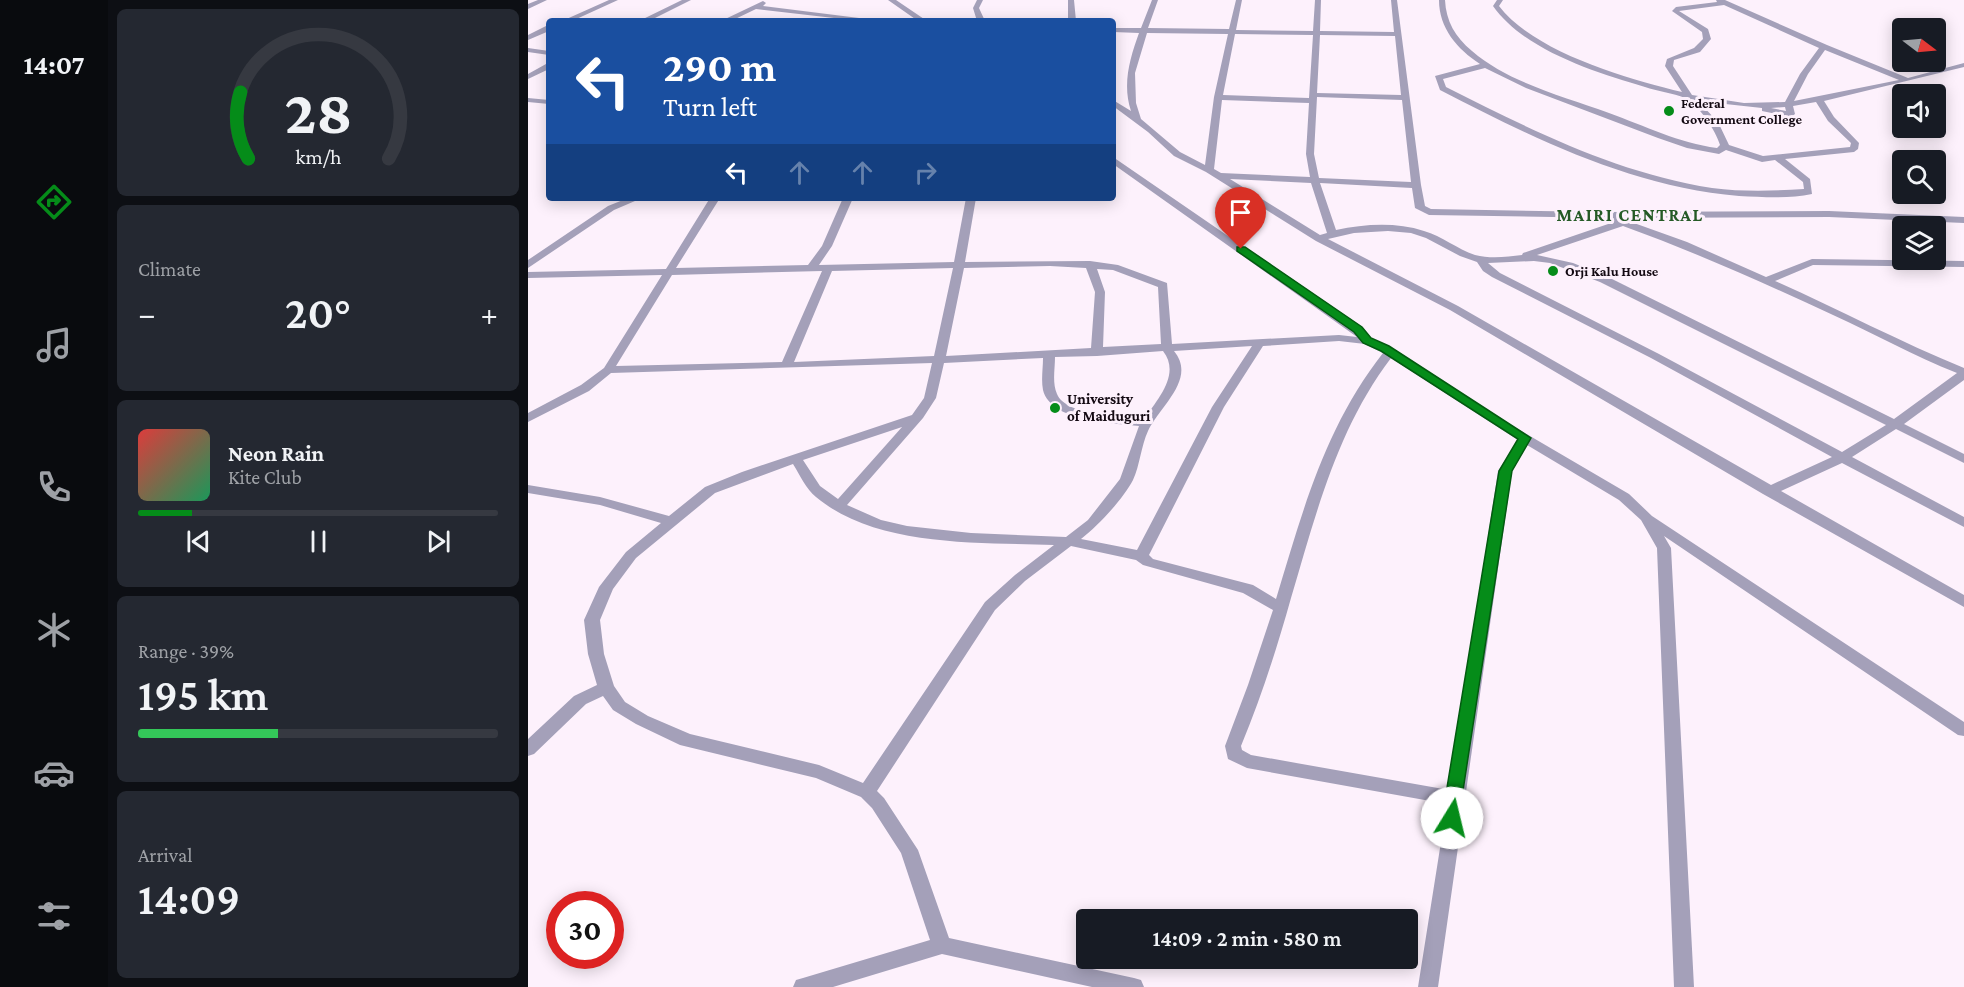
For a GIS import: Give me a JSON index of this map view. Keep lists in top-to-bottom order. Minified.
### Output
{"districts":["MAIRI CENTRAL"],"places":["Federal Government College","Orji Kalu House","University of Maiduguri"],"north":"right","page":{"tabs":"14:07","turn":["290 m","Turn left"],"tile":["Climate",["Range · 39%","195 km"],["Arrival","14:09"]],"heat":["−","20°","+"],"song":["Neon Rain","Kite Club"],"limit":"30","trip":"14:09 · 2 min · 580 m","gauge":["28","km/h"]}}
